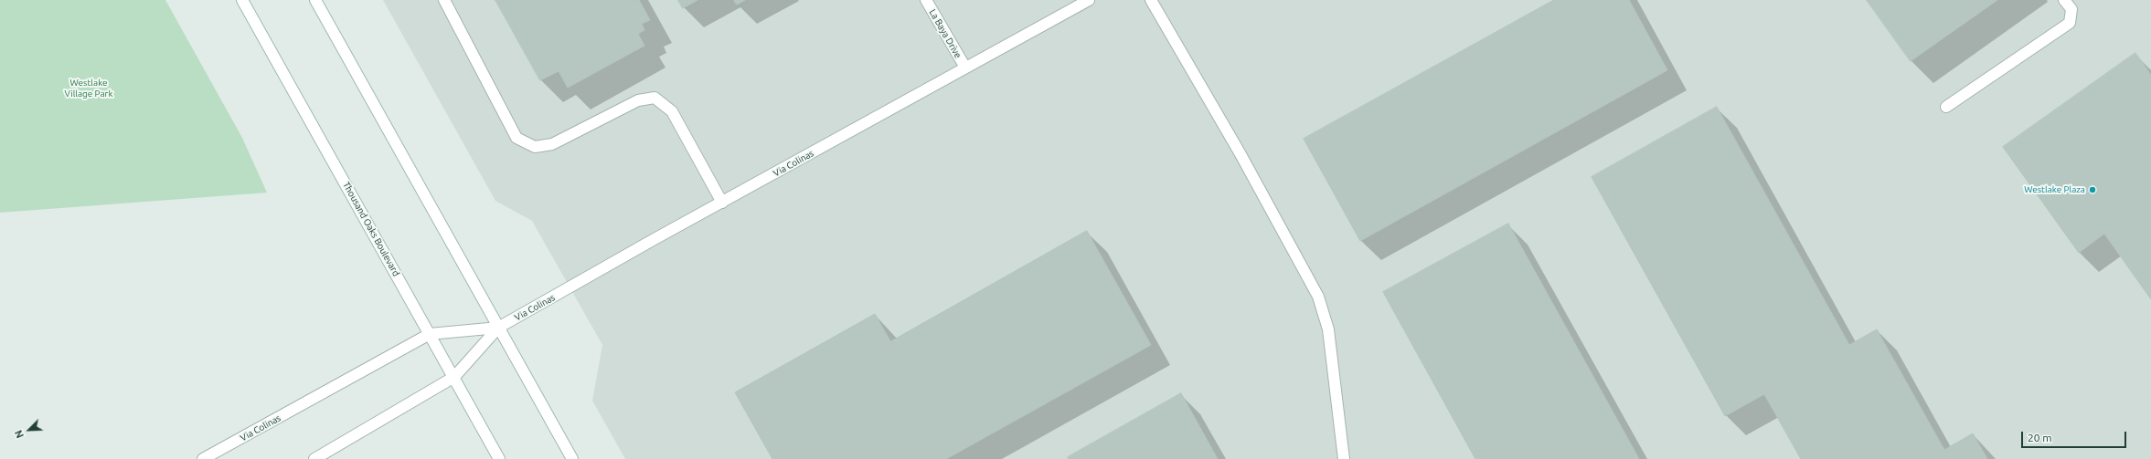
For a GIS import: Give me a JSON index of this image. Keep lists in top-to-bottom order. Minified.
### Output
{"streets":{"street":["La Baya Drive","Via Colinas","Thousand Oaks Boulevard"]},"crossings":[["La Baya Drive","Via Colinas"],["Via Colinas","Thousand Oaks Boulevard"]],"parks":["Westlake Village Park"],"places":["Westlake Plaza"],"scale_bar":"20 m","north":"bottom left"}
